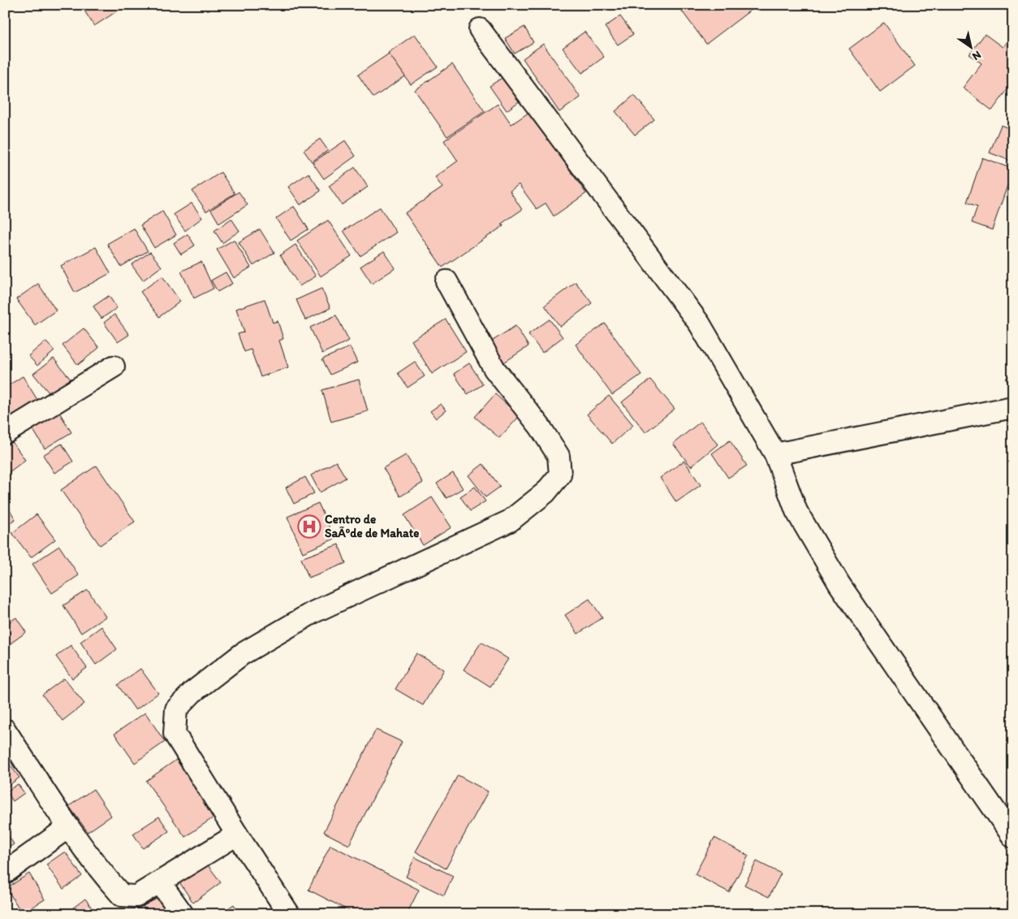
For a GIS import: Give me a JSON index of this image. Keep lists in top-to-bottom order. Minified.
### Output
{"places":{"hospital":["Centro de SaÃºde de Mahate"]},"north":"bottom right"}
